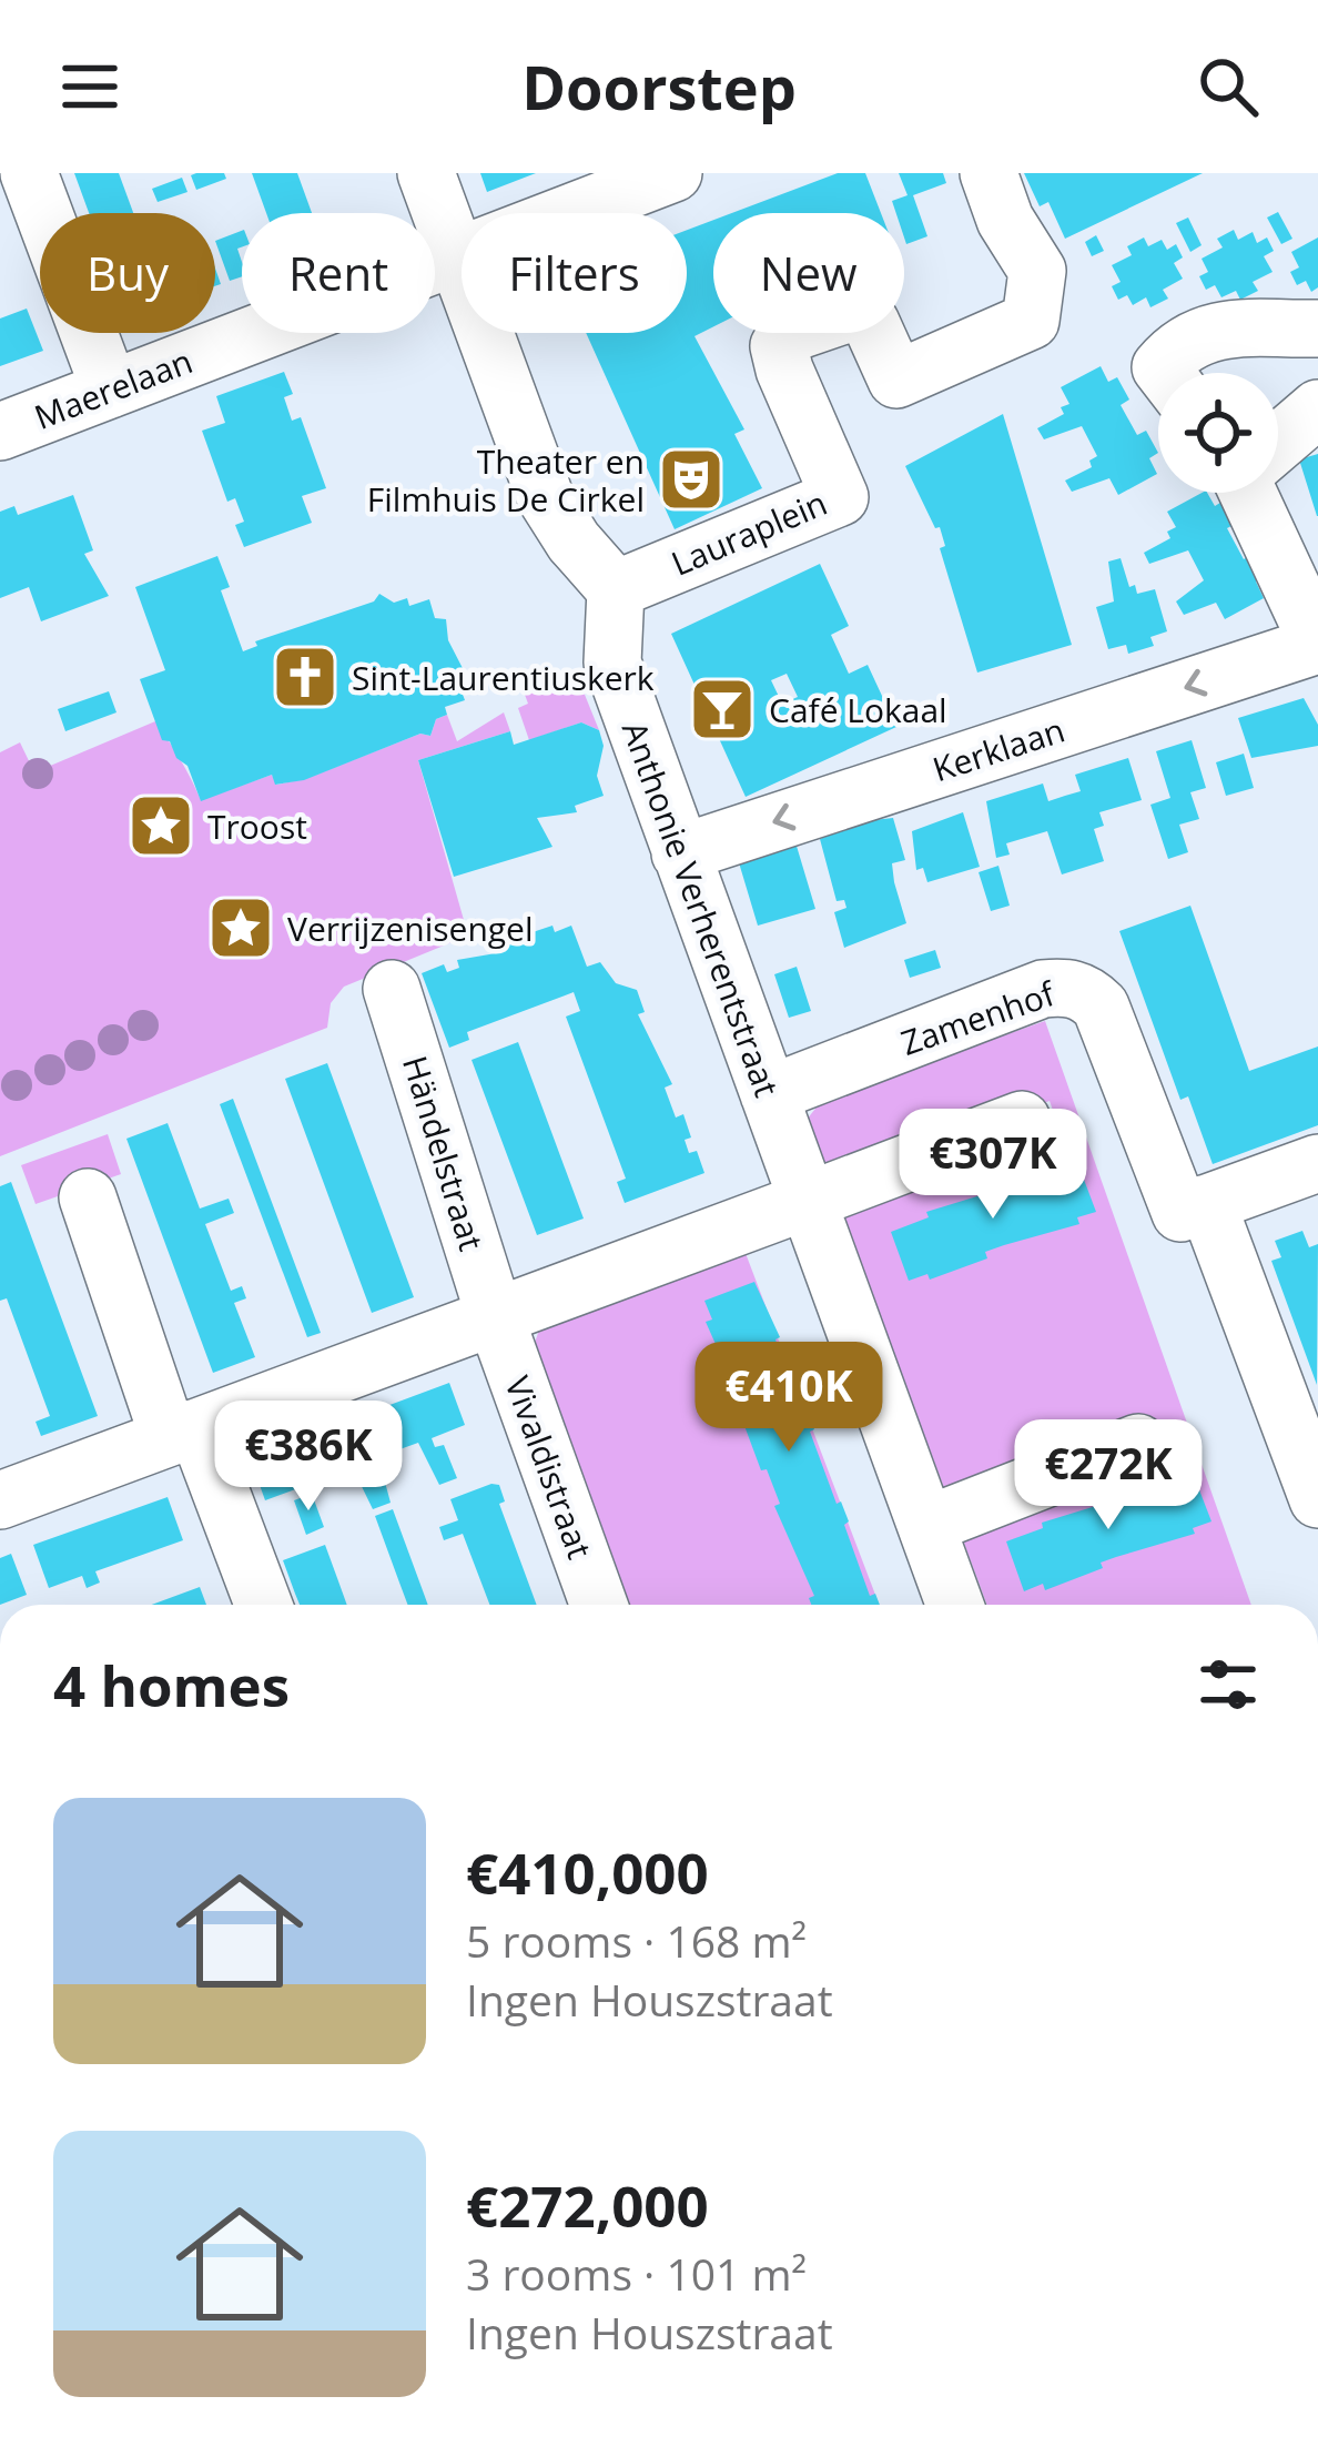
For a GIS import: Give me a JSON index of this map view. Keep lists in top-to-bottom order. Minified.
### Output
{"streets":{"street":["Maerelaan","Lauraplein","Kerklaan","Anthonie Verherentstraat","Zamenhof","Händelstraat","Vivaldistraat"]},"crossings":[["Lauraplein","Anthonie Verherentstraat"],["Kerklaan","Anthonie Verherentstraat"],["Anthonie Verherentstraat","Zamenhof"],["Händelstraat","Vivaldistraat"]],"places":{"theatre":["Theater en Filmhuis De Cirkel"],"church":["Sint-Laurentiuskerk"],"bar":["Café Lokaal"],"place":["Troost","Verrijzenisengel"]},"page":{"header":"Doorstep","chip":["Buy","Rent","Filters","New"],"price":["€307K","€410K","€386K","€272K"],"heading":"4 homes","list":[{"name":"€410,000","note":"5 rooms · 168 m² · Ingen Houszstraat"},{"name":"€272,000","note":"3 rooms · 101 m² · Ingen Houszstraat"}]}}
